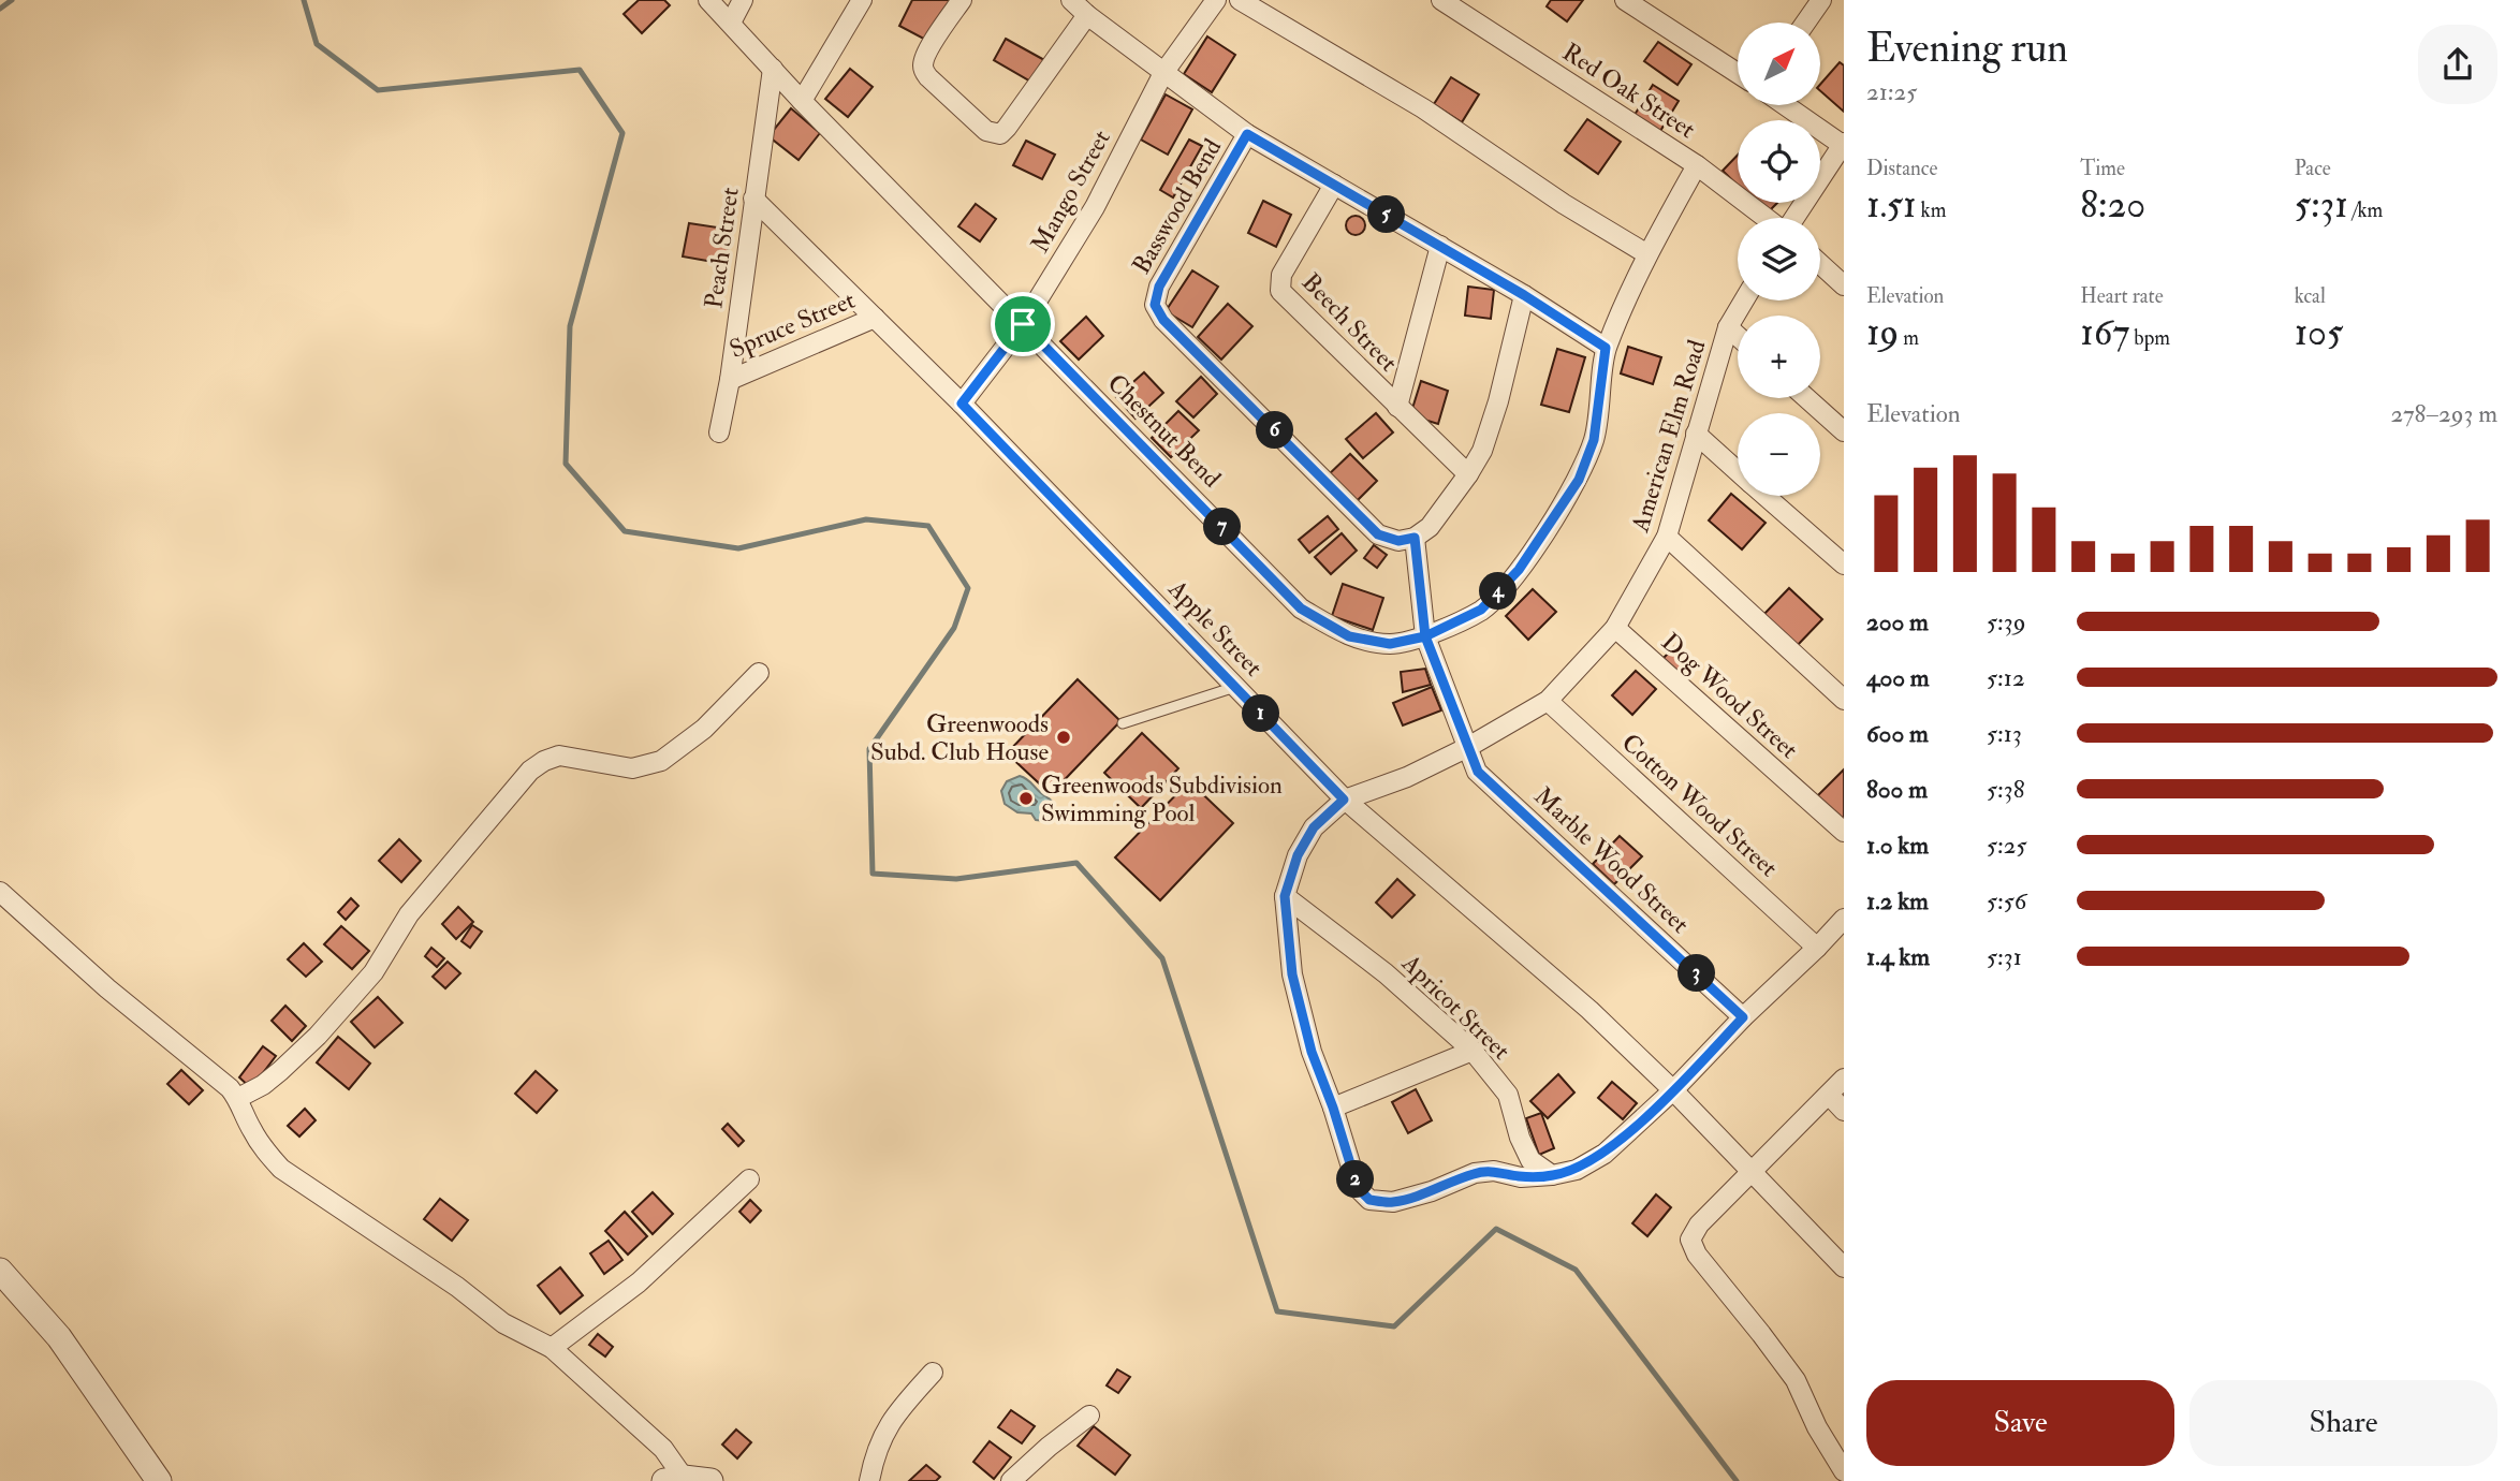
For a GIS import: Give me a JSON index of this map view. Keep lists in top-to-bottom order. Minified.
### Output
{"streets":{"street":["Red Oak Street","Mango Street","Basswood Bend","Peach Street","Beech Street","Spruce Street","Chestnut Bend","American Elm Road","Apple Street","Dog Wood Street","Cotton Wood Street","Marble Wood Street","Apricot Street"]},"crossings":[["Red Oak Street","Chestnut Bend"],["Mango Street","Chestnut Bend"],["Mango Street","Apple Street"],["Peach Street","Spruce Street"],["Peach Street","Chestnut Bend"],["Peach Street","Apple Street"],["Spruce Street","Apple Street"],["American Elm Road","Dog Wood Street"],["American Elm Road","Cotton Wood Street"],["American Elm Road","Marble Wood Street"]],"places":["Greenwoods Subd. Club House","Greenwoods Subdivision Swimming Pool"],"north":"top right","page":{"heading":["Evening run","21:25"],"map_buttons":["+","−"],"stats":[["Distance","1.51 km"],["Time","8:20"],["Pace","5:31 /km"],["Elevation","19 m"],["Heart rate","167 bpm"],["kcal","105"]],"pins":["5","6","7","4","1","3","2"],"chart":["Elevation","278–293 m"],"list":[{"name":"200 m","note":"5:39"},{"name":"400 m","note":"5:12"},{"name":"600 m","note":"5:13"},{"name":"800 m","note":"5:38"},{"name":"1.0 km","note":"5:25"},{"name":"1.2 km","note":"5:56"},{"name":"1.4 km","note":"5:31"}],"buttons":["Save","Share"]}}
